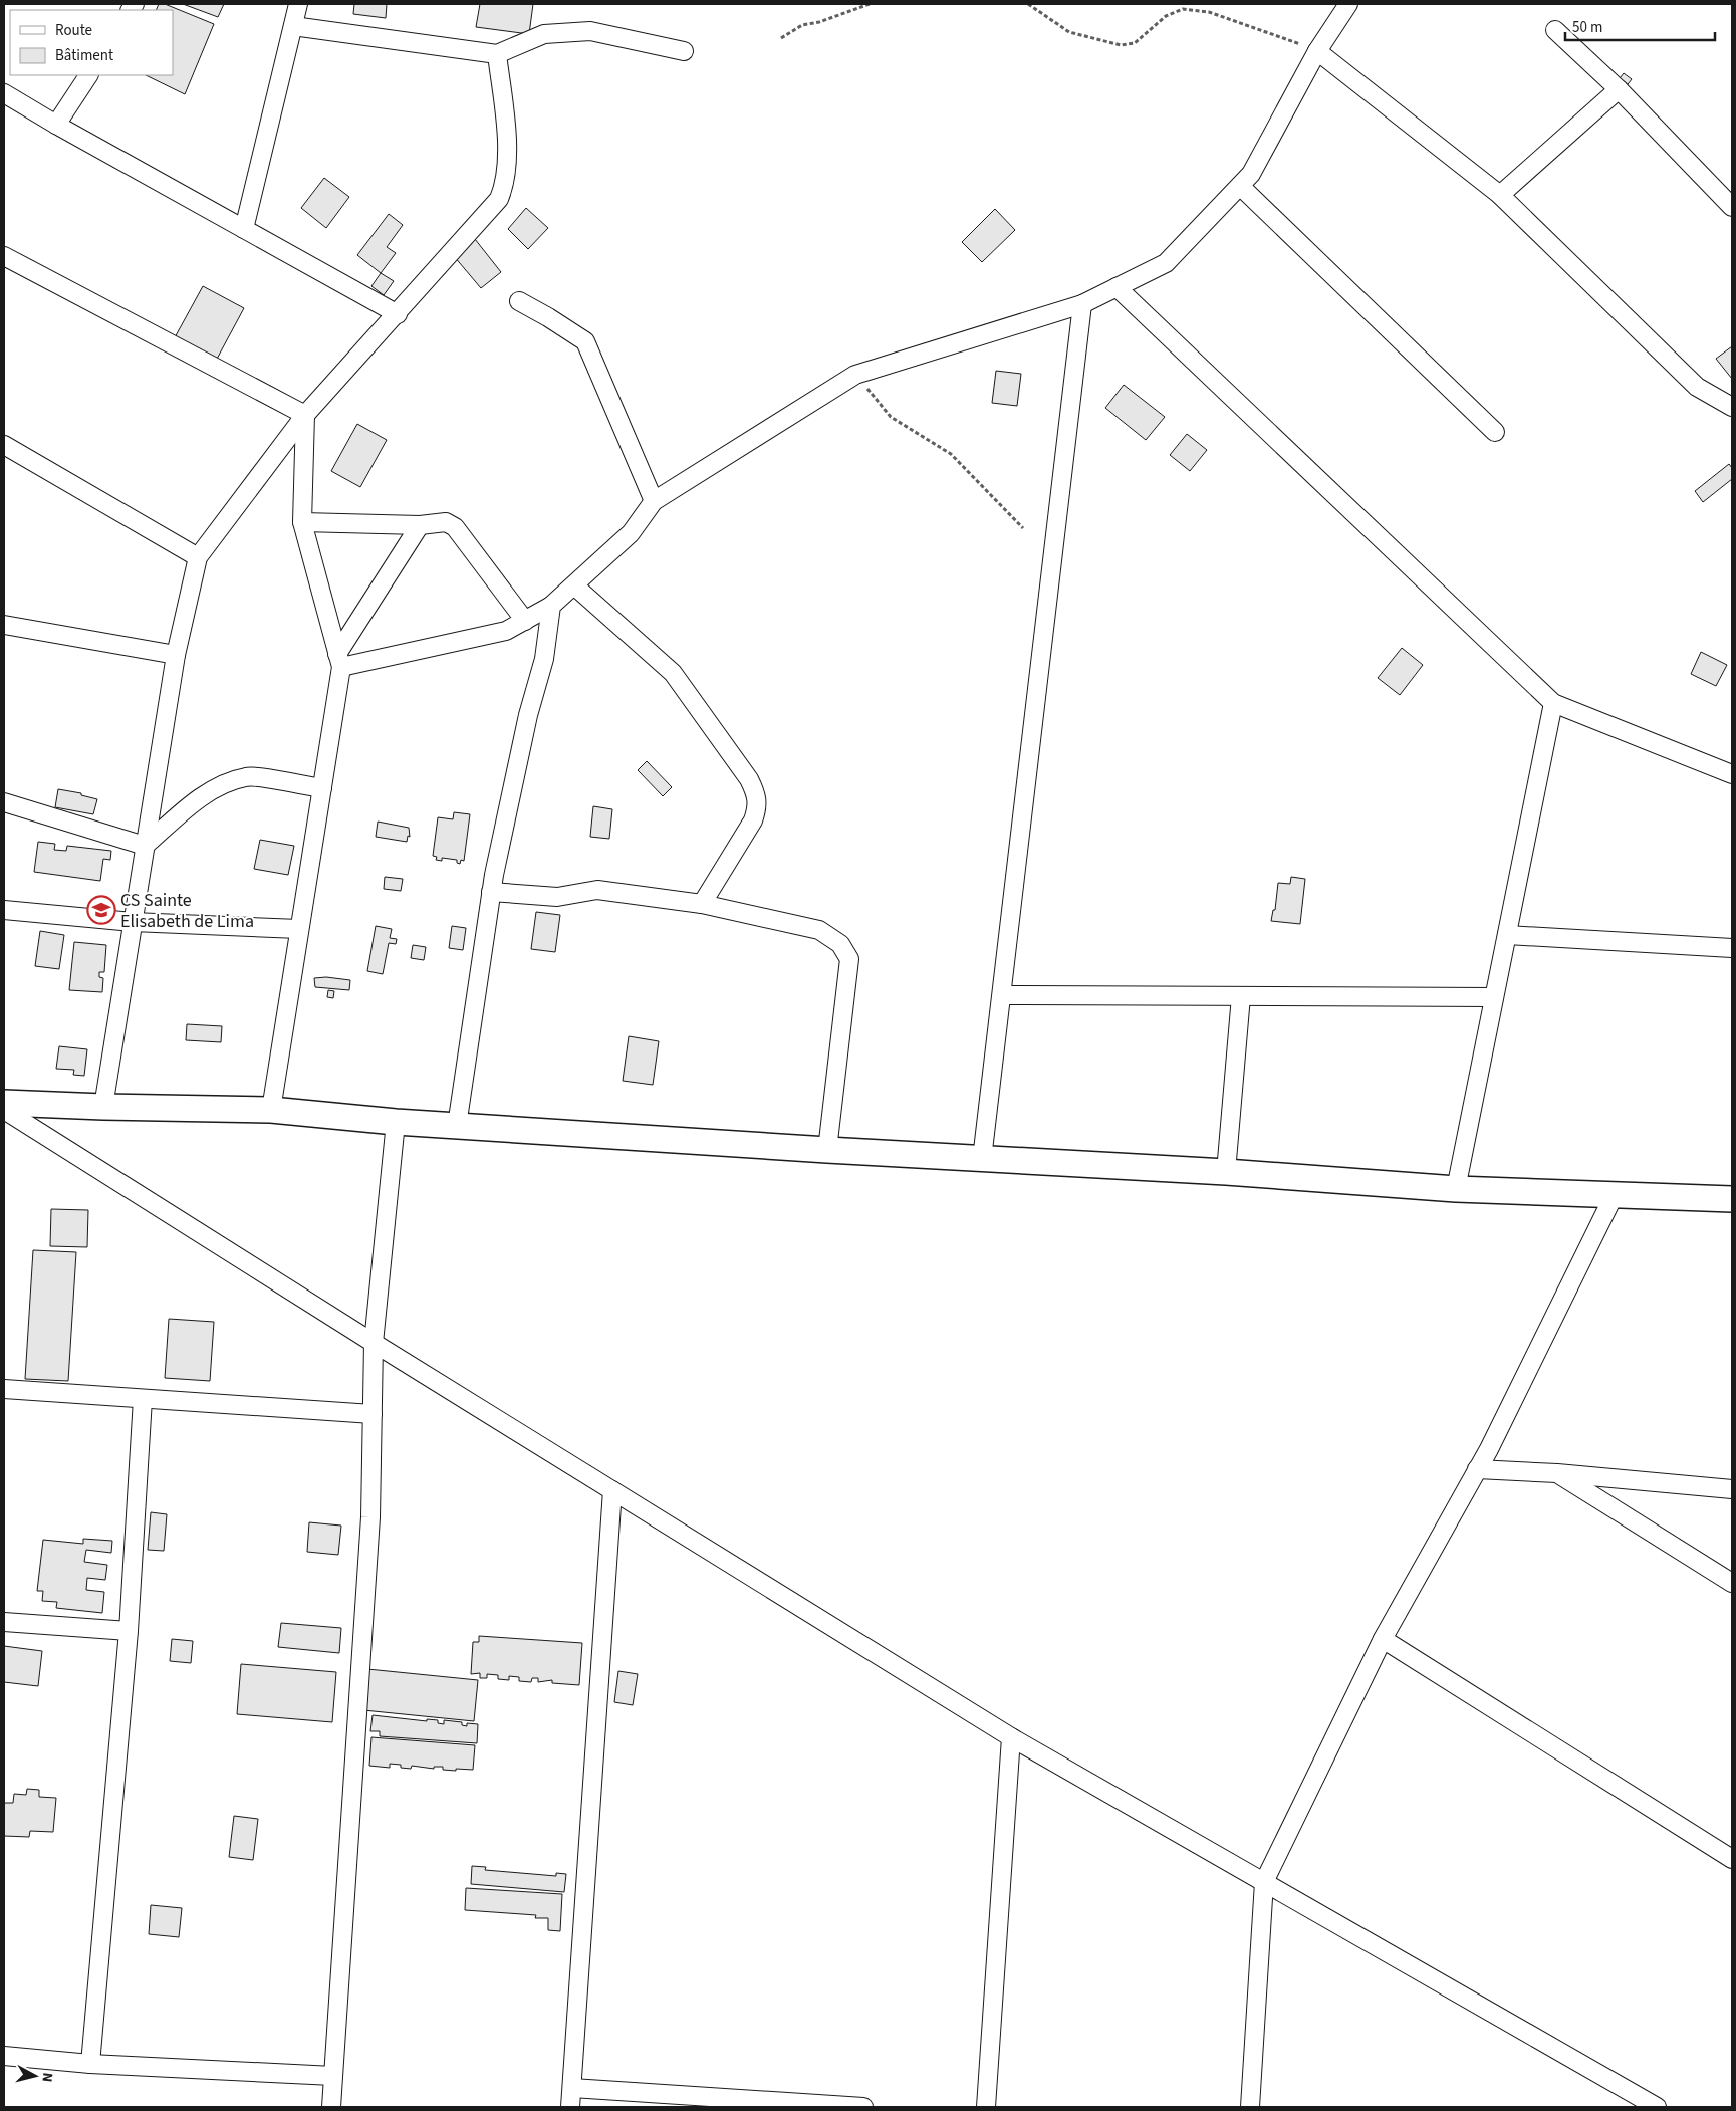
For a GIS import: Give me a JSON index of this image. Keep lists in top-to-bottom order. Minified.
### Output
{"places":{"school or university":["CS Sainte Elisabeth de Lima"]},"legend":["Route","Bâtiment"],"scale_bar":"50 m","north":"right"}
